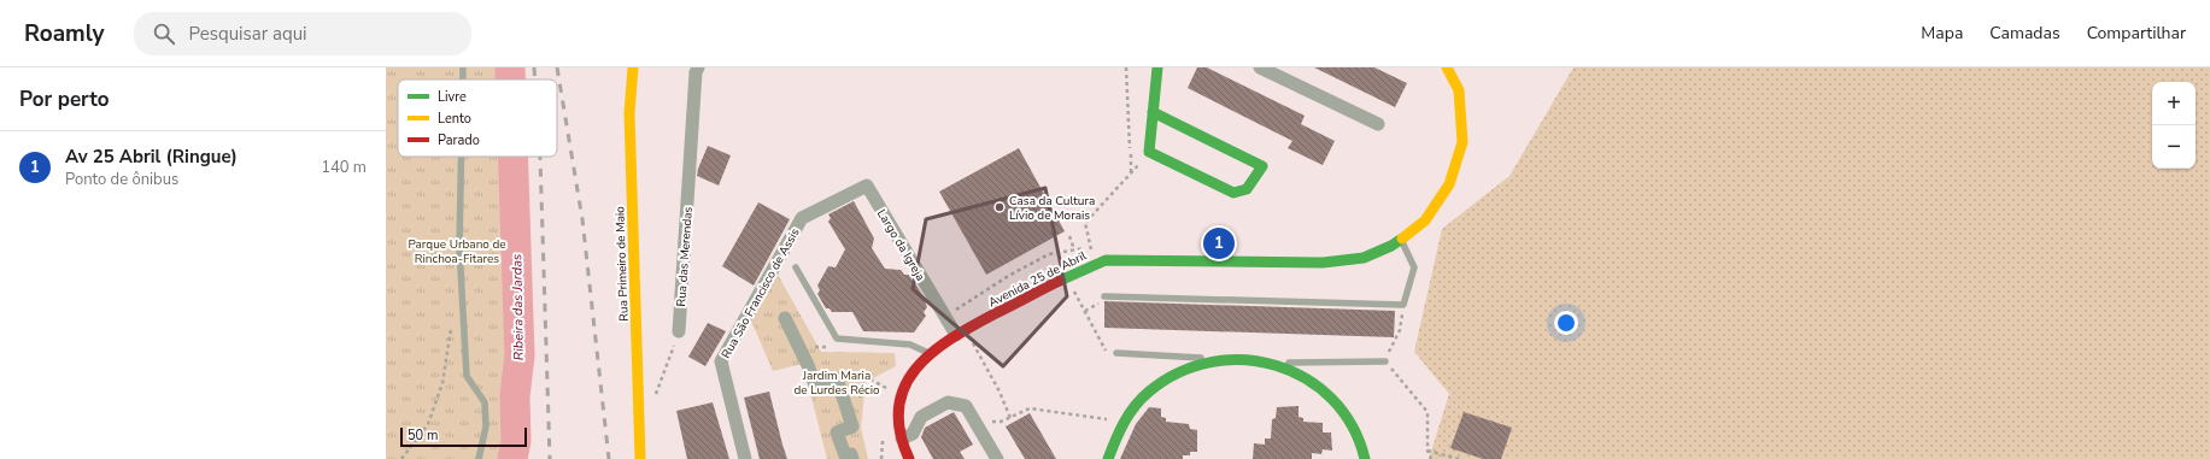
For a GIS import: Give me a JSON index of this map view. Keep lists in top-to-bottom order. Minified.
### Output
{"streets":{"street":["Largo da Igreja","Rua das Merendas","Rua Primeiro de Maio","Avenida 25 de Abril","Rua São Francisco de Assis"]},"crossings":[["Largo da Igreja","Avenida 25 de Abril"],["Largo da Igreja","Rua São Francisco de Assis"]],"water":["Ribeira das Jardas"],"parks":["Parque Urbano de Rinchoa-Fitares","Jardim Maria de Lurdes Récio"],"places":["Casa da Cultura Lívio de Morais"],"legend":["Livre","Lento","Parado"],"scale_bar":"50 m","page":{"header":"Roamly","search":"Pesquisar aqui","nav":["Mapa","Camadas","Compartilhar"],"heading":"Por perto","map_buttons":["+","−"],"list":[{"mark":"1","name":"Av 25 Abril (Ringue)","note":"Ponto de ônibus","value":"140 m"}],"pins":"1","scale":"50 m"}}
